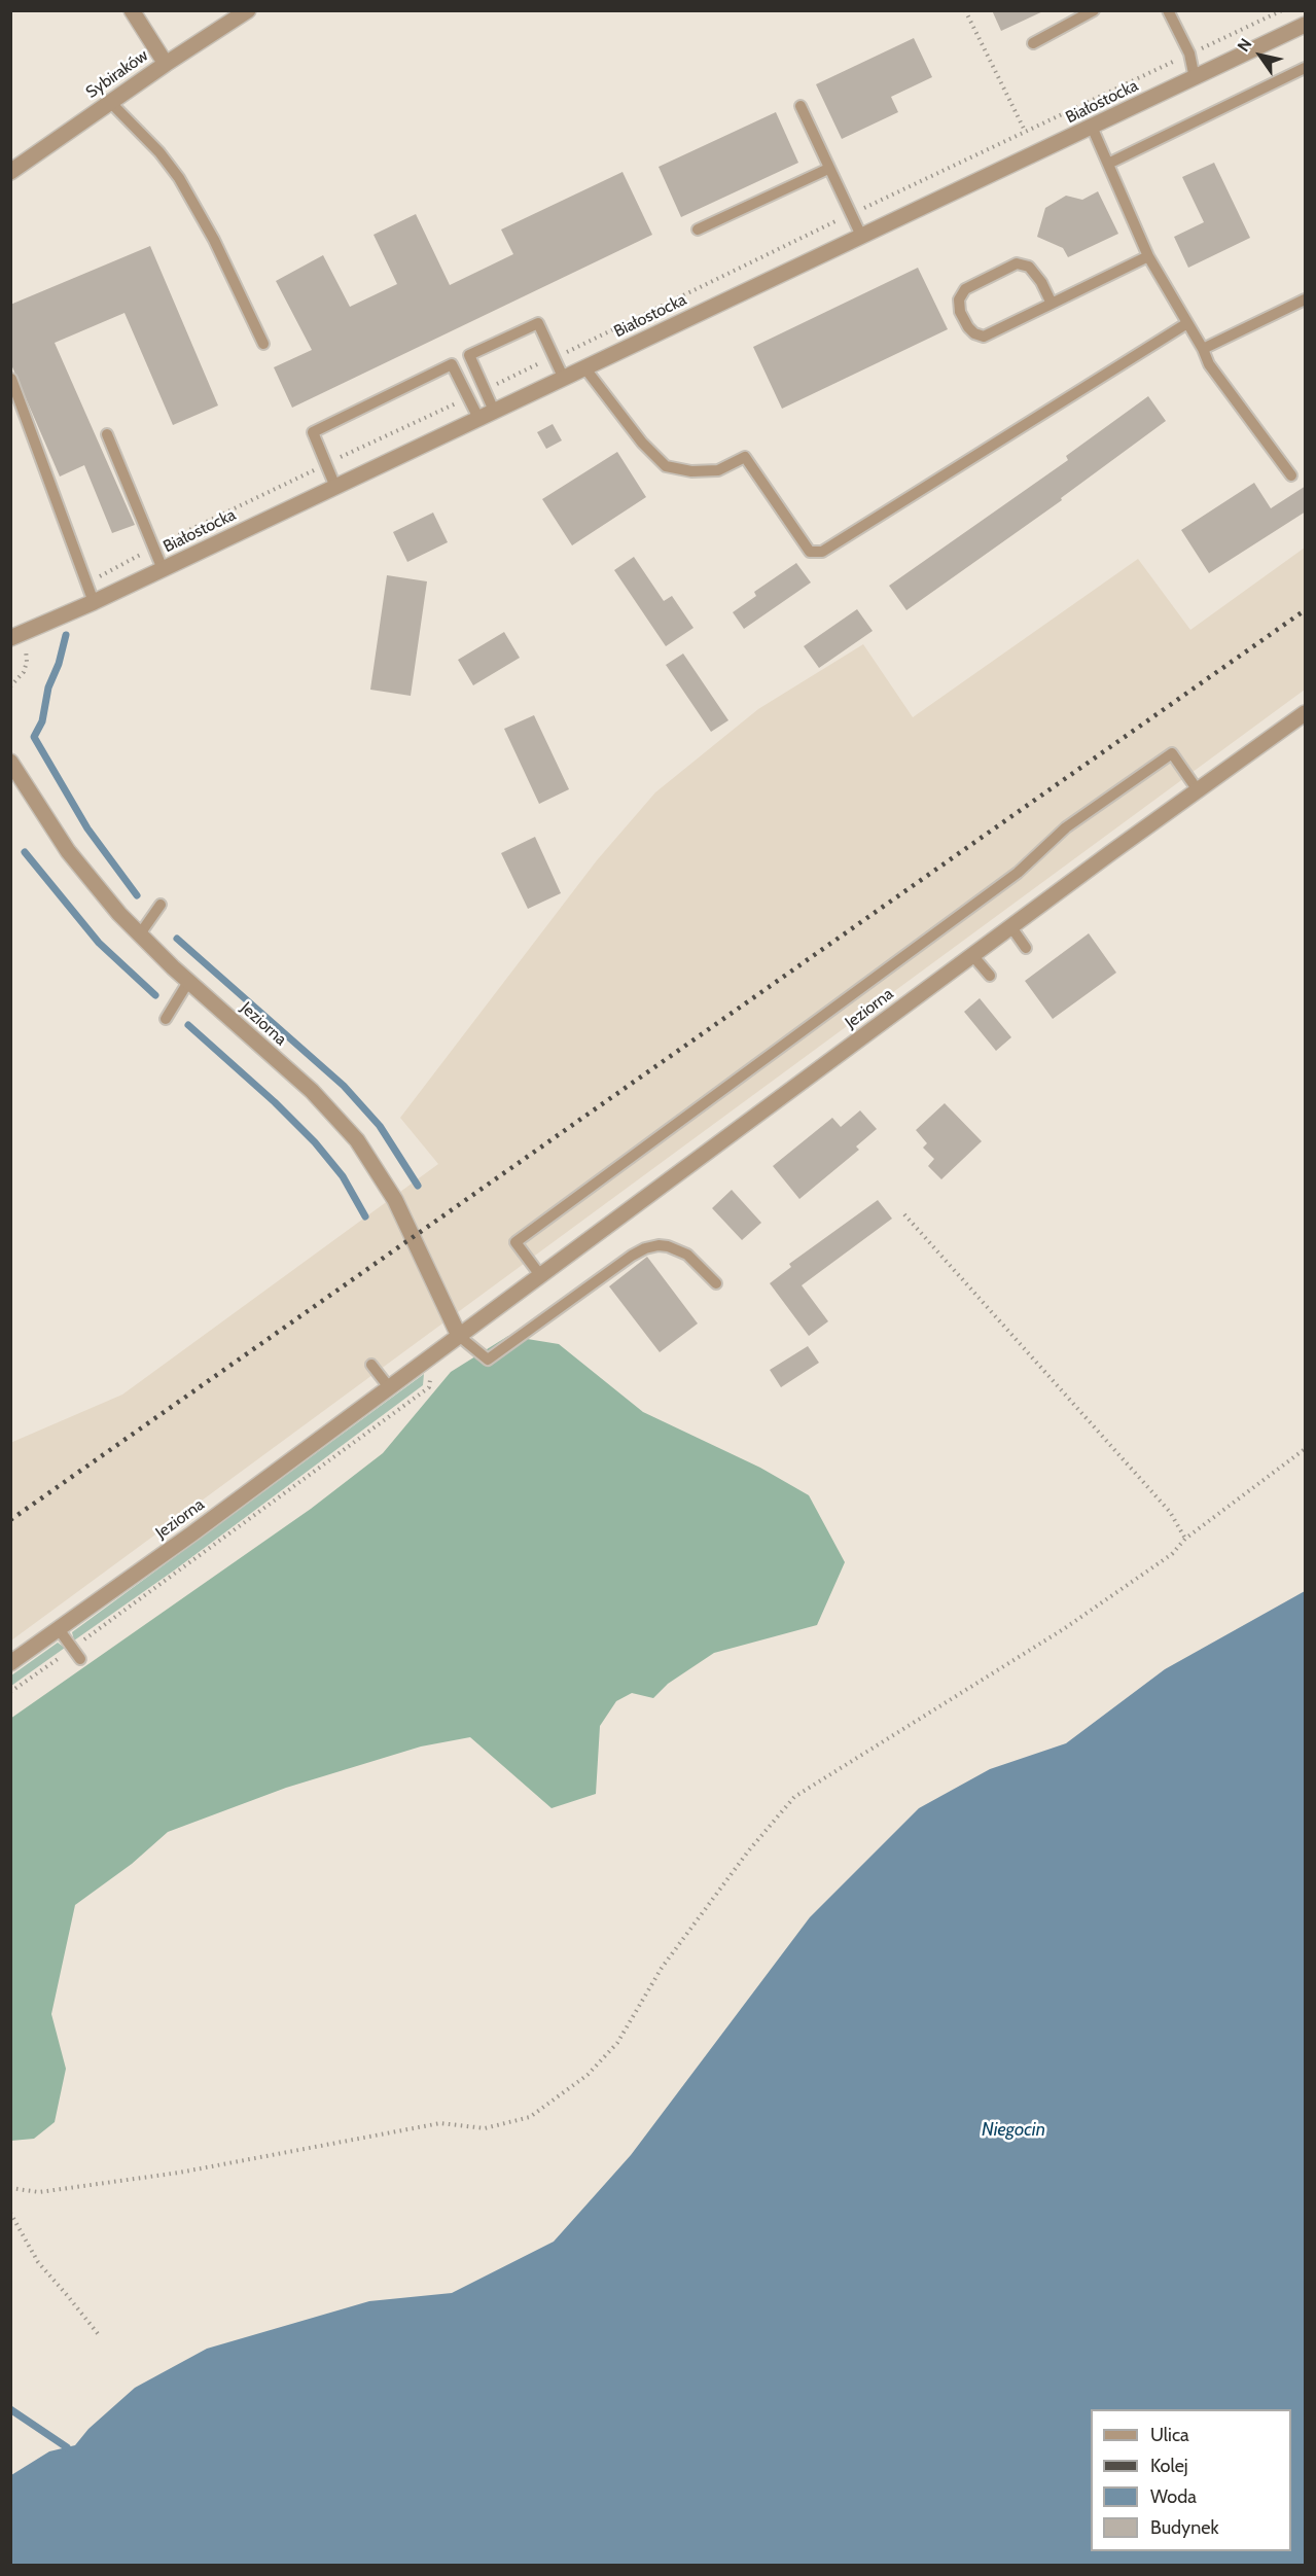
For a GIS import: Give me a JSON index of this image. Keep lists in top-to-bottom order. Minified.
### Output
{"streets":{"street":["Sybiraków","Białostocka","Jeziorna"]},"water":["Niegocin"],"legend":["Ulica","Kolej","Woda","Budynek"],"north":"top left"}
